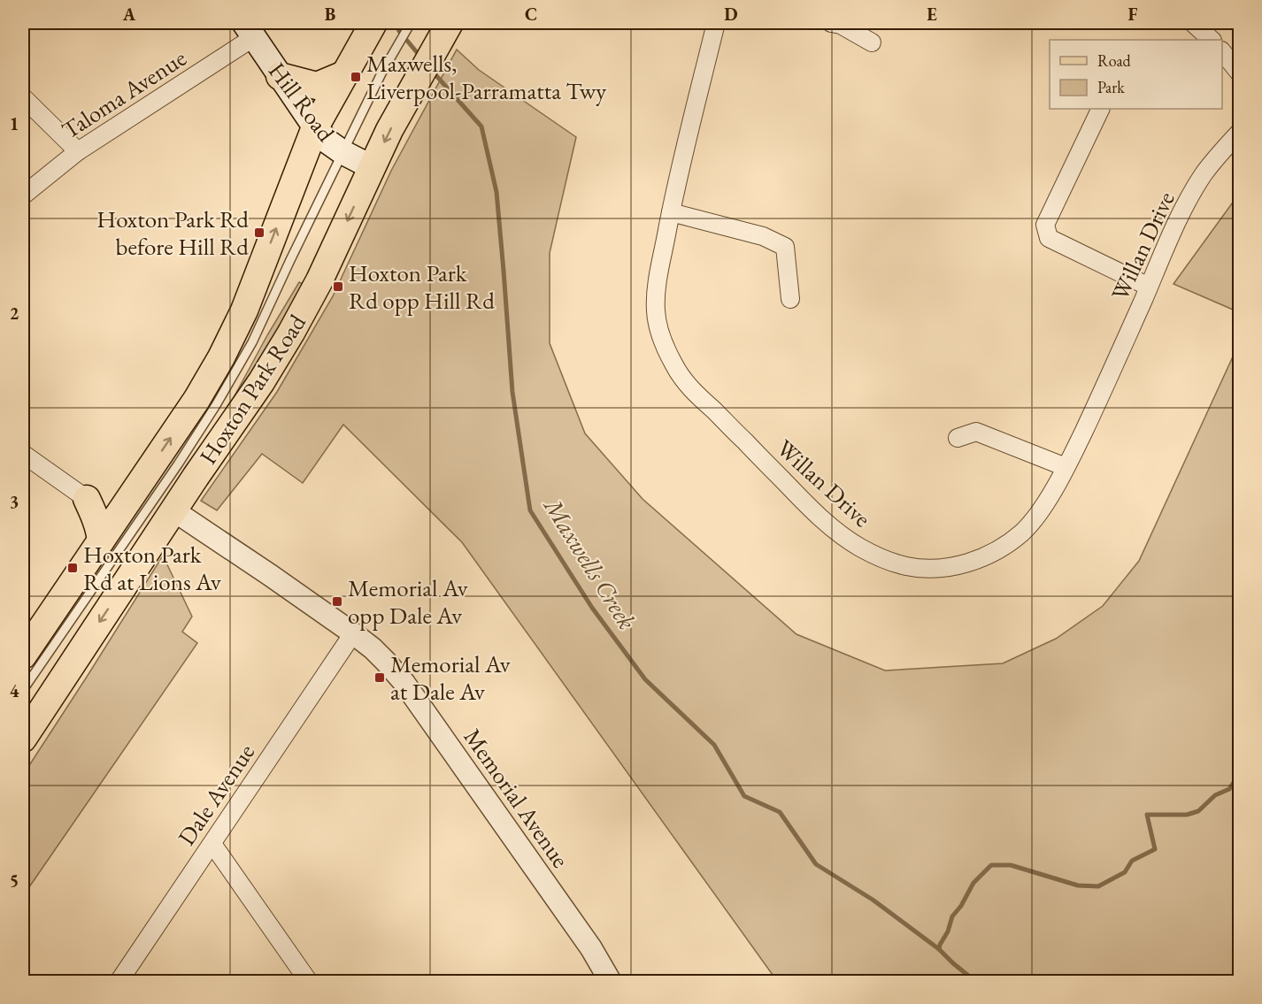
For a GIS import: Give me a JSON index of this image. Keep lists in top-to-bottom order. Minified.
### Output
{"streets":{"main road":["Hill Road","Hoxton Park Road"],"street":["Taloma Avenue","Willan Drive","Dale Avenue","Memorial Avenue"]},"crossings":[["Taloma Avenue","Hill Road"],["Hill Road","Hoxton Park Road"],["Hoxton Park Road","Memorial Avenue"],["Dale Avenue","Memorial Avenue"]],"water":["Maxwells Creek"],"places":{"transit":["Maxwells, Liverpool-Parramatta Twy","Hoxton Park Rd before Hill Rd","Hoxton Park Rd opp Hill Rd","Hoxton Park Rd at Lions Av","Memorial Av opp Dale Av","Memorial Av at Dale Av"]},"legend":["Road","Park"],"grid":{"columns":["A","B","C","D","E","F"],"rows":["1","2","3","4","5"]}}
